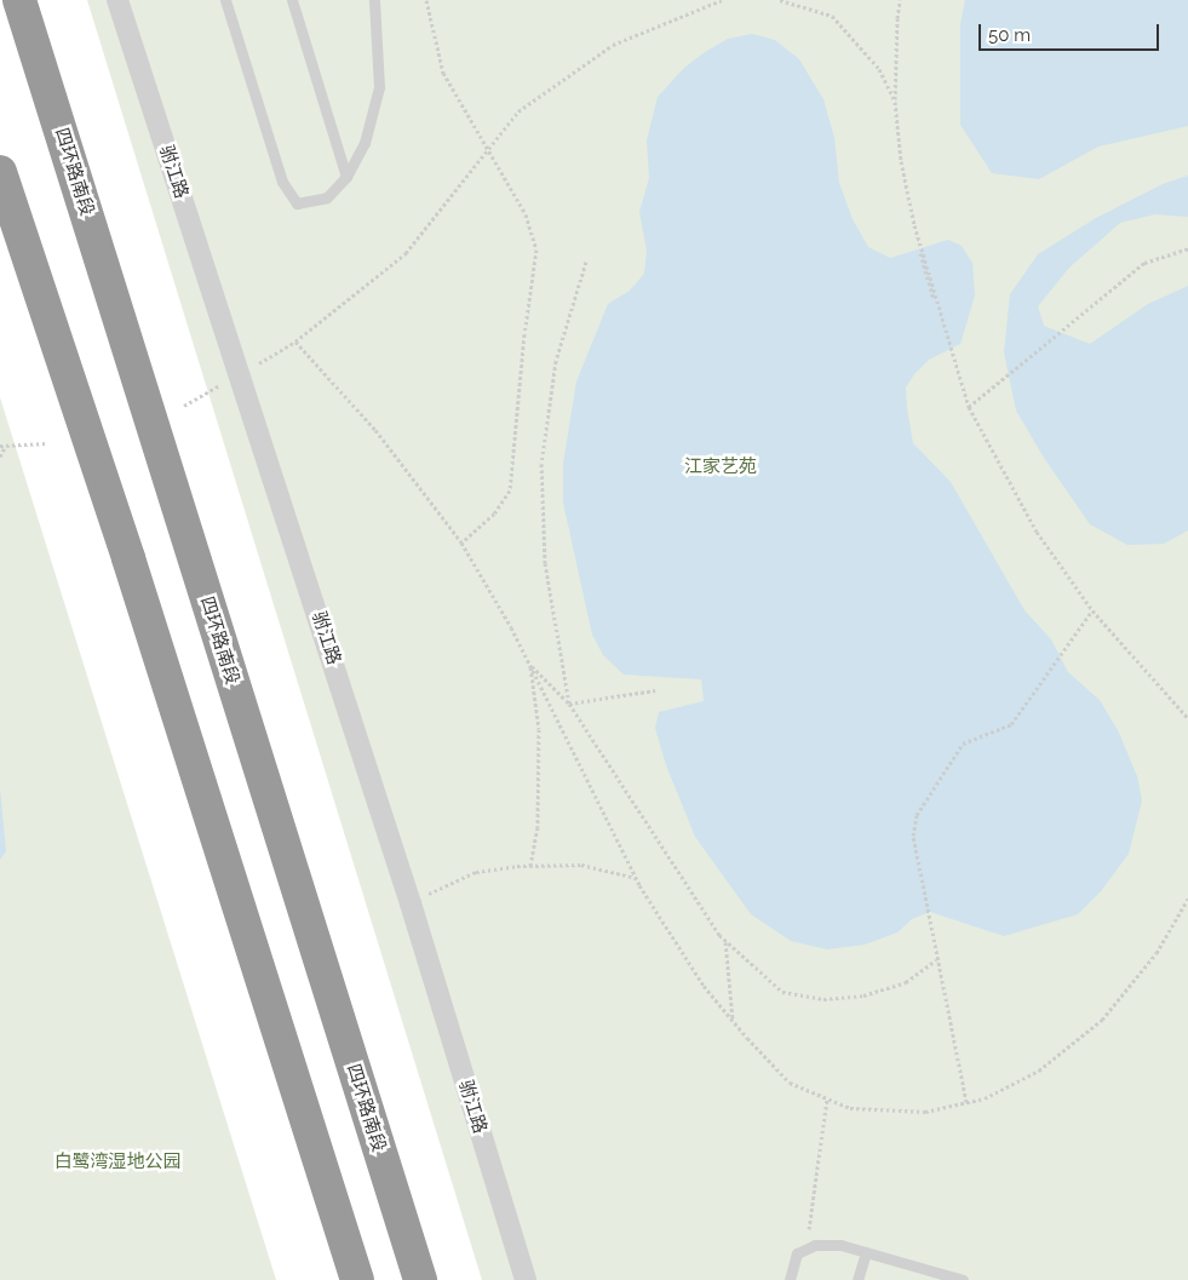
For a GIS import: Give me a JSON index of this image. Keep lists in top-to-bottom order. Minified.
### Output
{"streets":{"highway":["四环路南段"],"street":["驸江路"]},"parks":["江家艺苑","白鹭湾湿地公园"],"scale_bar":"50 m"}
